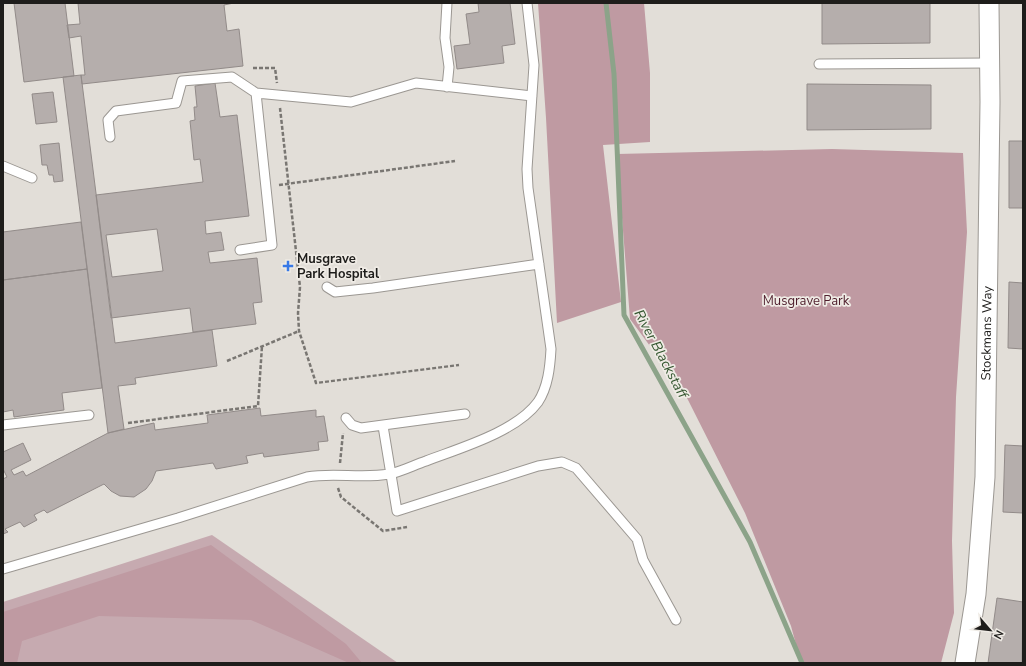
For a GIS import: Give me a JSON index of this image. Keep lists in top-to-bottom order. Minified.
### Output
{"streets":{"street":["Stockmans Way"]},"water":["River Blackstaff"],"parks":["Musgrave Park"],"places":{"health":["Musgrave Park Hospital"]},"north":"bottom right"}
